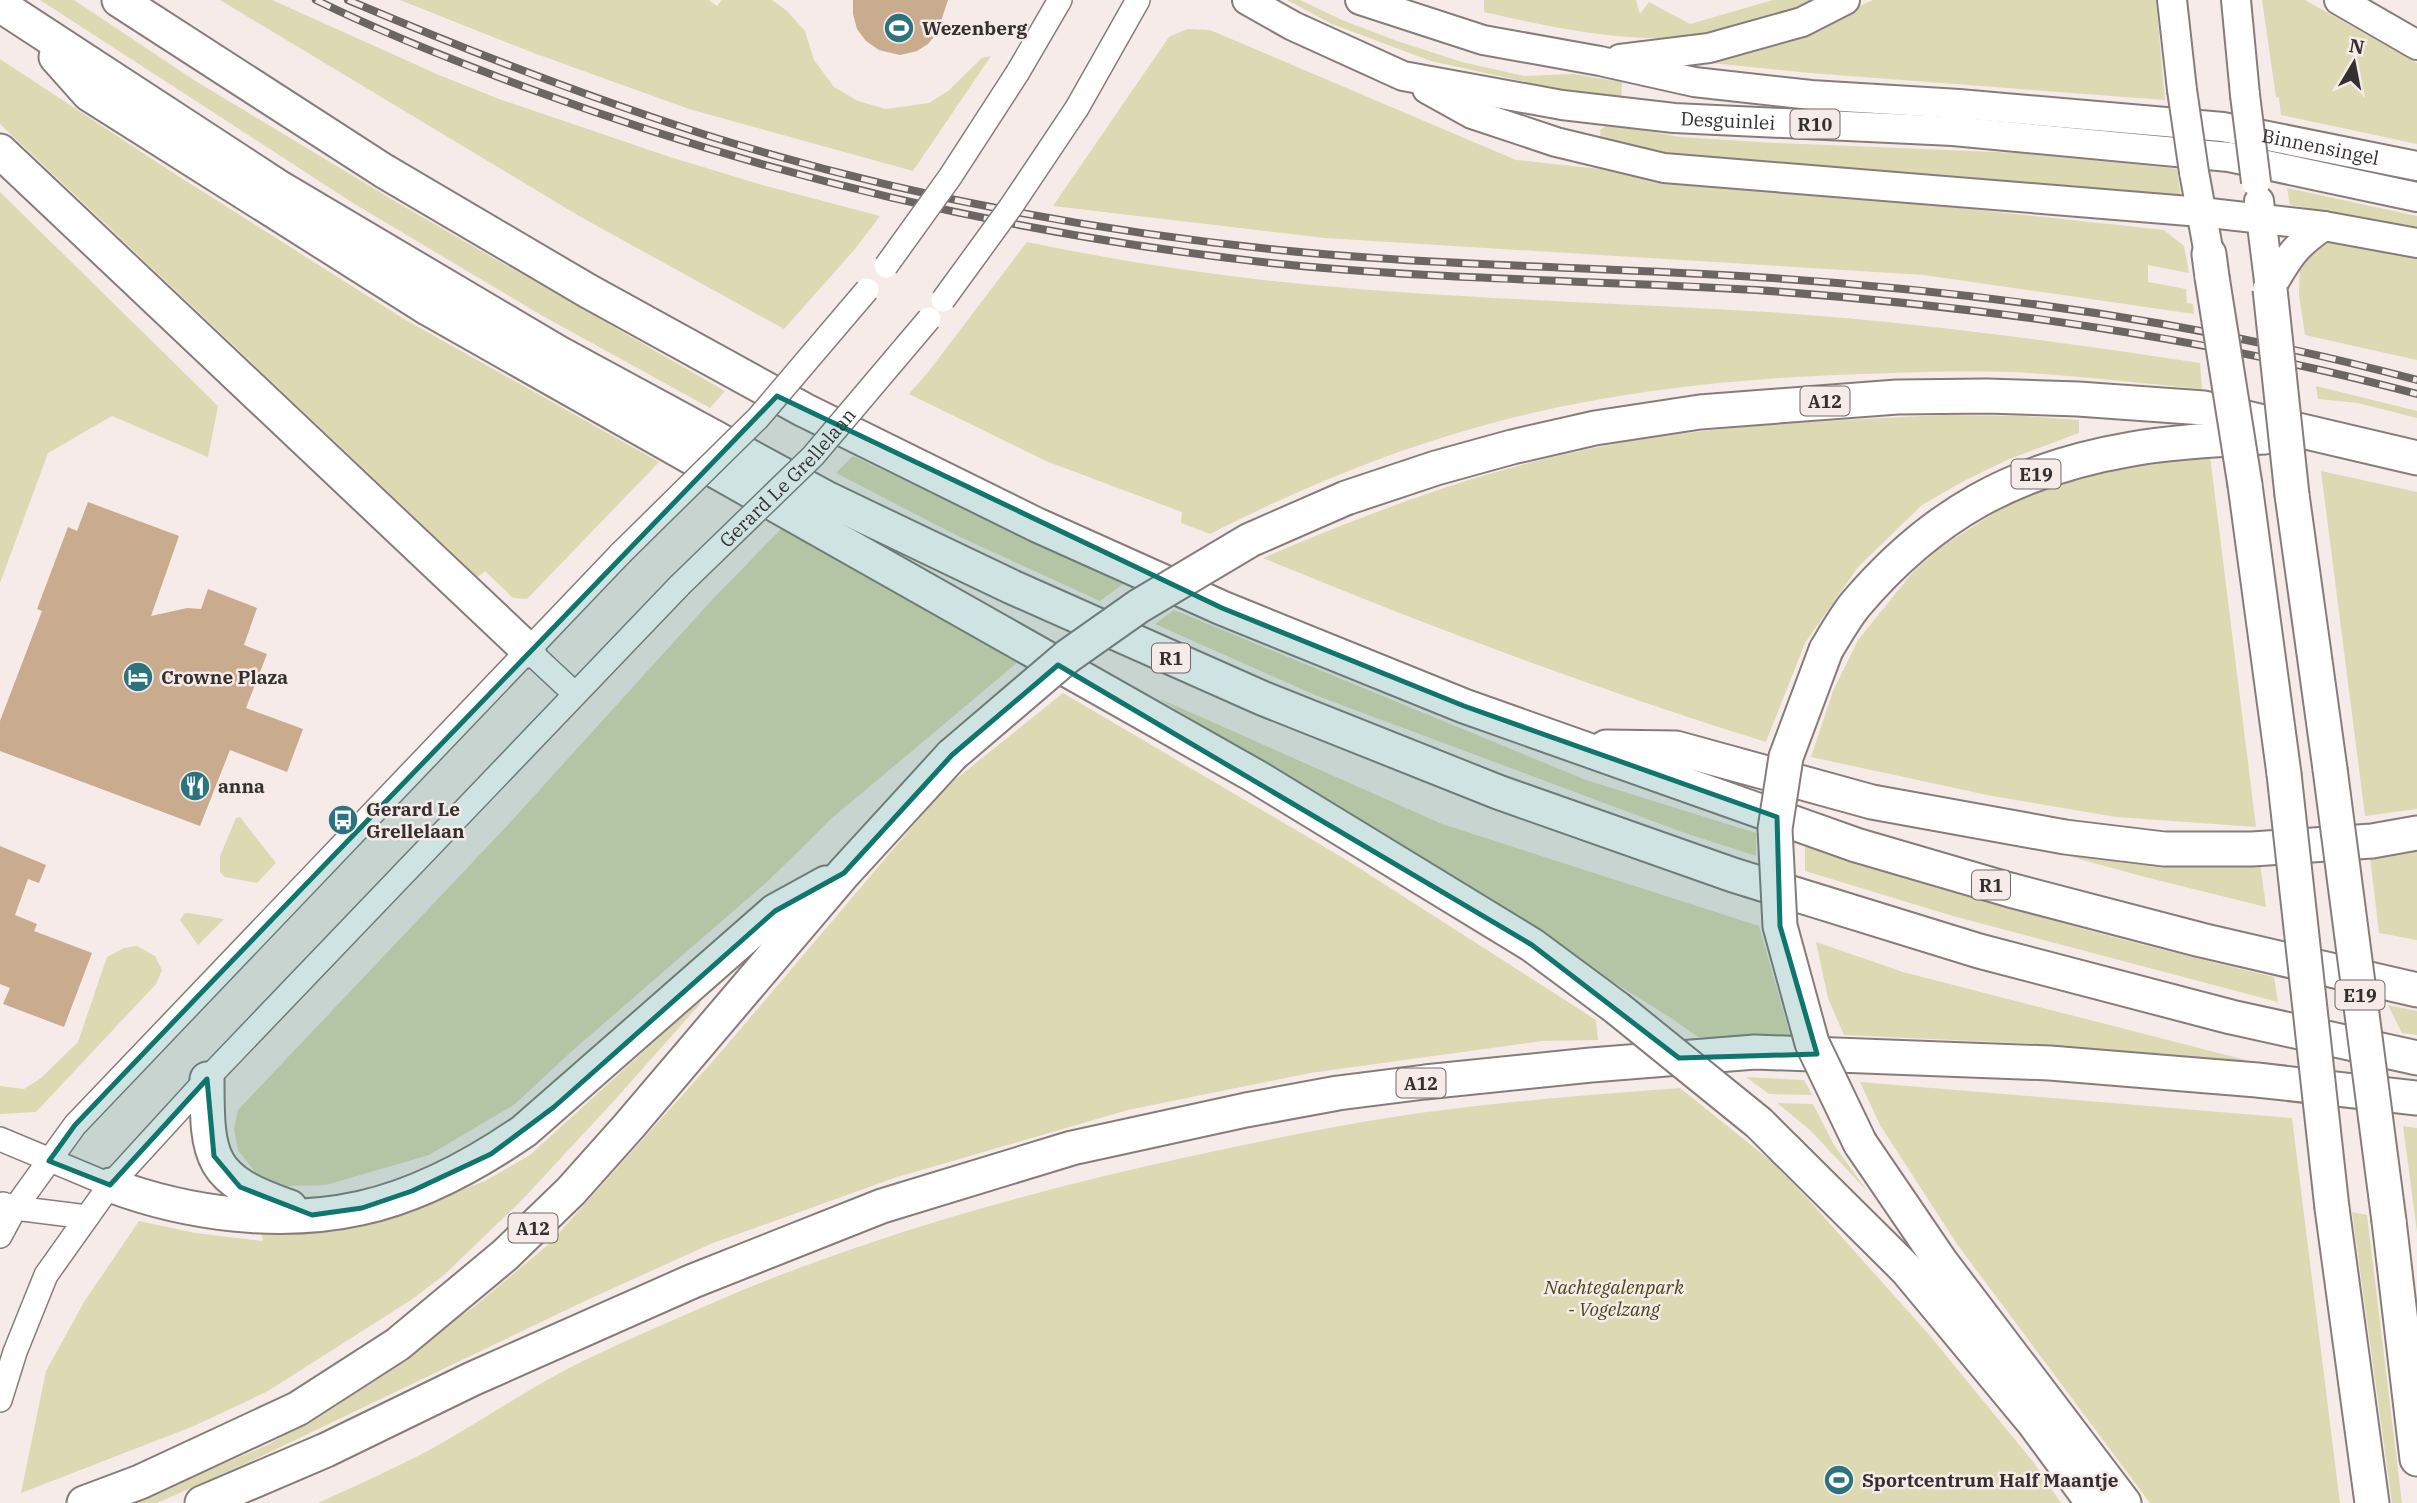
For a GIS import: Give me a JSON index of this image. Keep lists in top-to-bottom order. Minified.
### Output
{"streets":{"highway":["A12","E19","R1"],"main road":["Desguinlei","R10","Binnensingel"],"street":["Gerard Le Grellelaan"]},"crossings":[["Desguinlei","Binnensingel"],["A12","E19"]],"parks":["Nachtegalenpark - Vogelzang"],"places":{"sports":["Wezenberg","Sportcentrum Half Maantje"],"hotel":["Crowne Plaza"],"restaurant":["anna"],"bus stop":["Gerard Le Grellelaan"]},"north":"top"}
